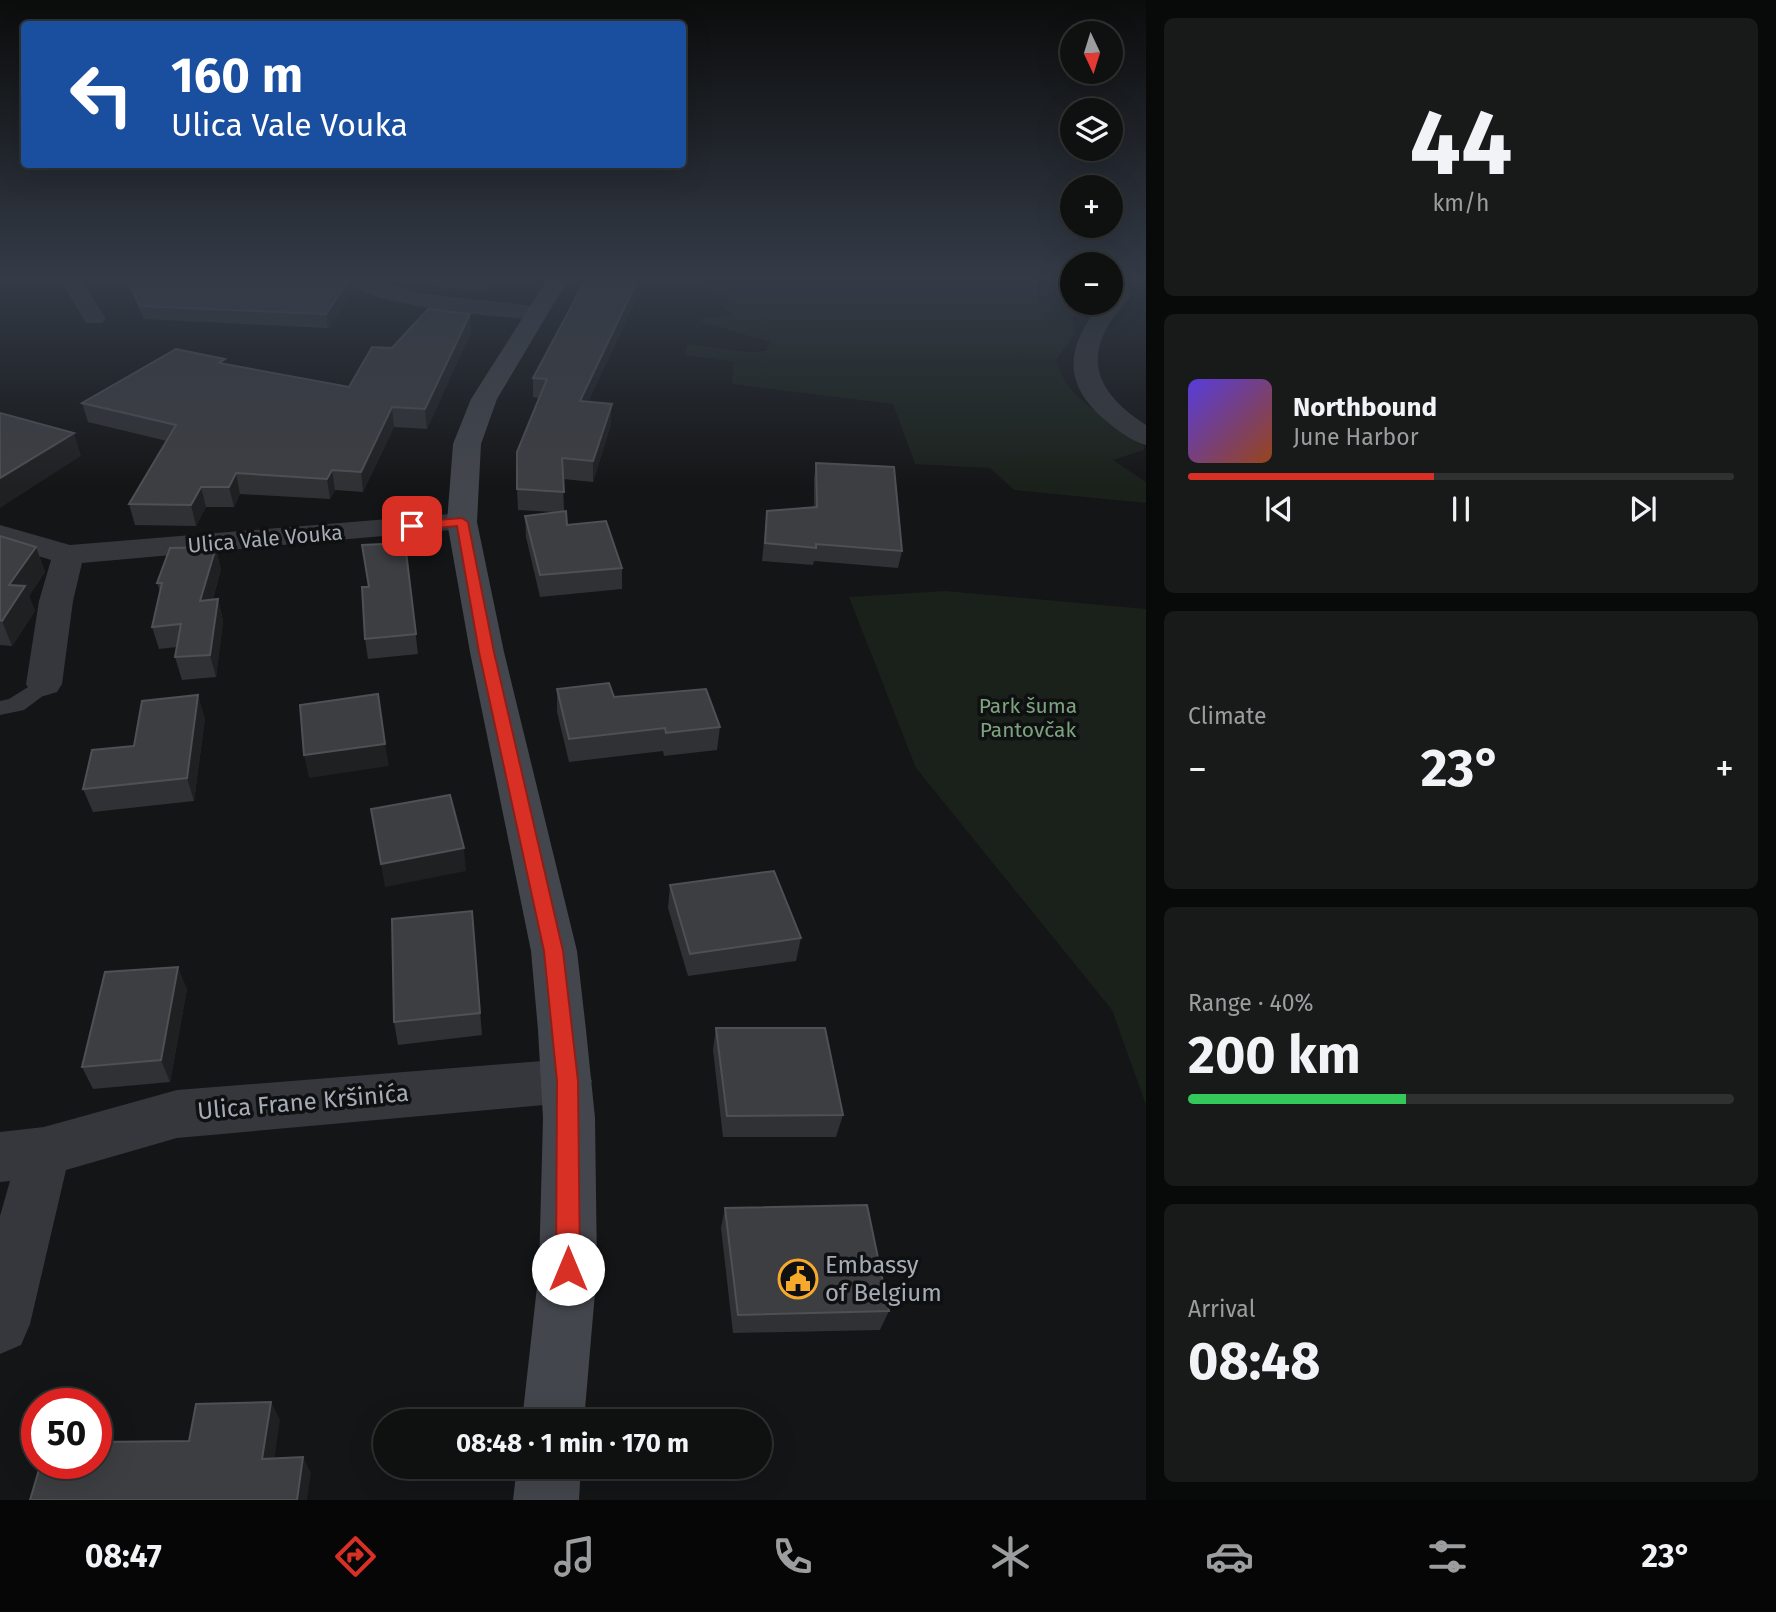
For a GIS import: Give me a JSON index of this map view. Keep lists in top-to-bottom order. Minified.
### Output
{"streets":{"street":["Ulica Vale Vouka","Ulica Frane Kršinića"]},"parks":["Park šuma Pantovčak"],"places":{"public building":["Embassy of Belgium"]},"north":"bottom","page":{"tile":[["44","km/h"],"Climate",["Range · 40%","200 km"],["Arrival","08:48"]],"map_buttons":["+","−"],"turn":["160 m","Ulica Vale Vouka"],"song":["Northbound","June Harbor"],"heat":["−","23°","+"],"limit":"50","trip":"08:48 · 1 min · 170 m","tabs":["08:47","23°"]}}
